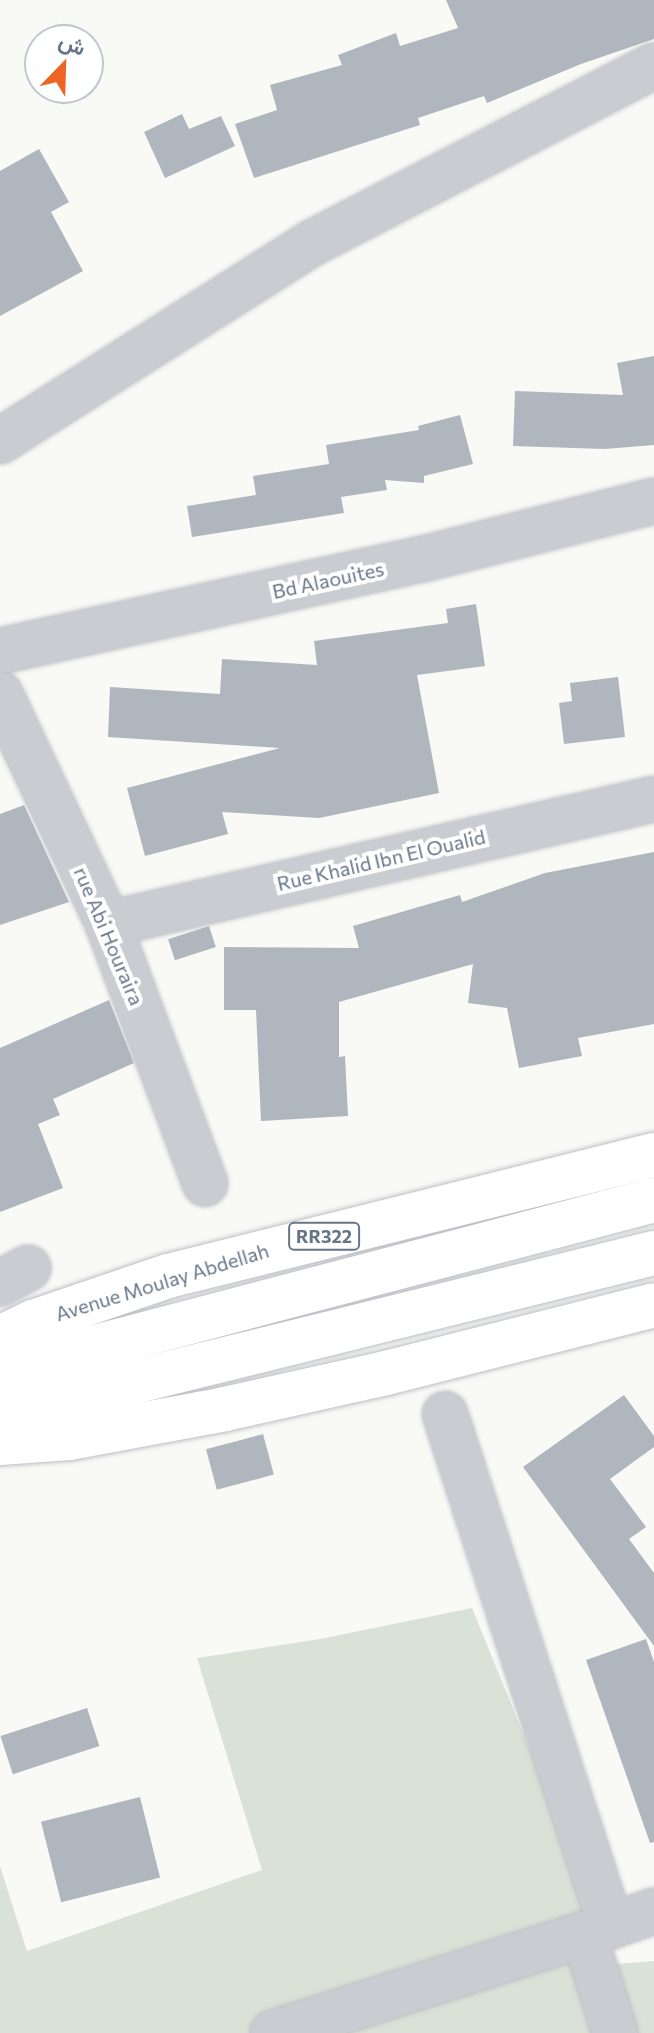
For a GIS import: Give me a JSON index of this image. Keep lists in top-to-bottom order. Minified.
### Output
{"streets":{"main road":["RR322","Avenue Moulay Abdellah"],"street":["Bd Alaouites","Rue Khalid Ibn El Oualid","rue Abi Houraira"]},"crossings":[["Rue Khalid Ibn El Oualid","rue Abi Houraira"]],"north":"top right"}
